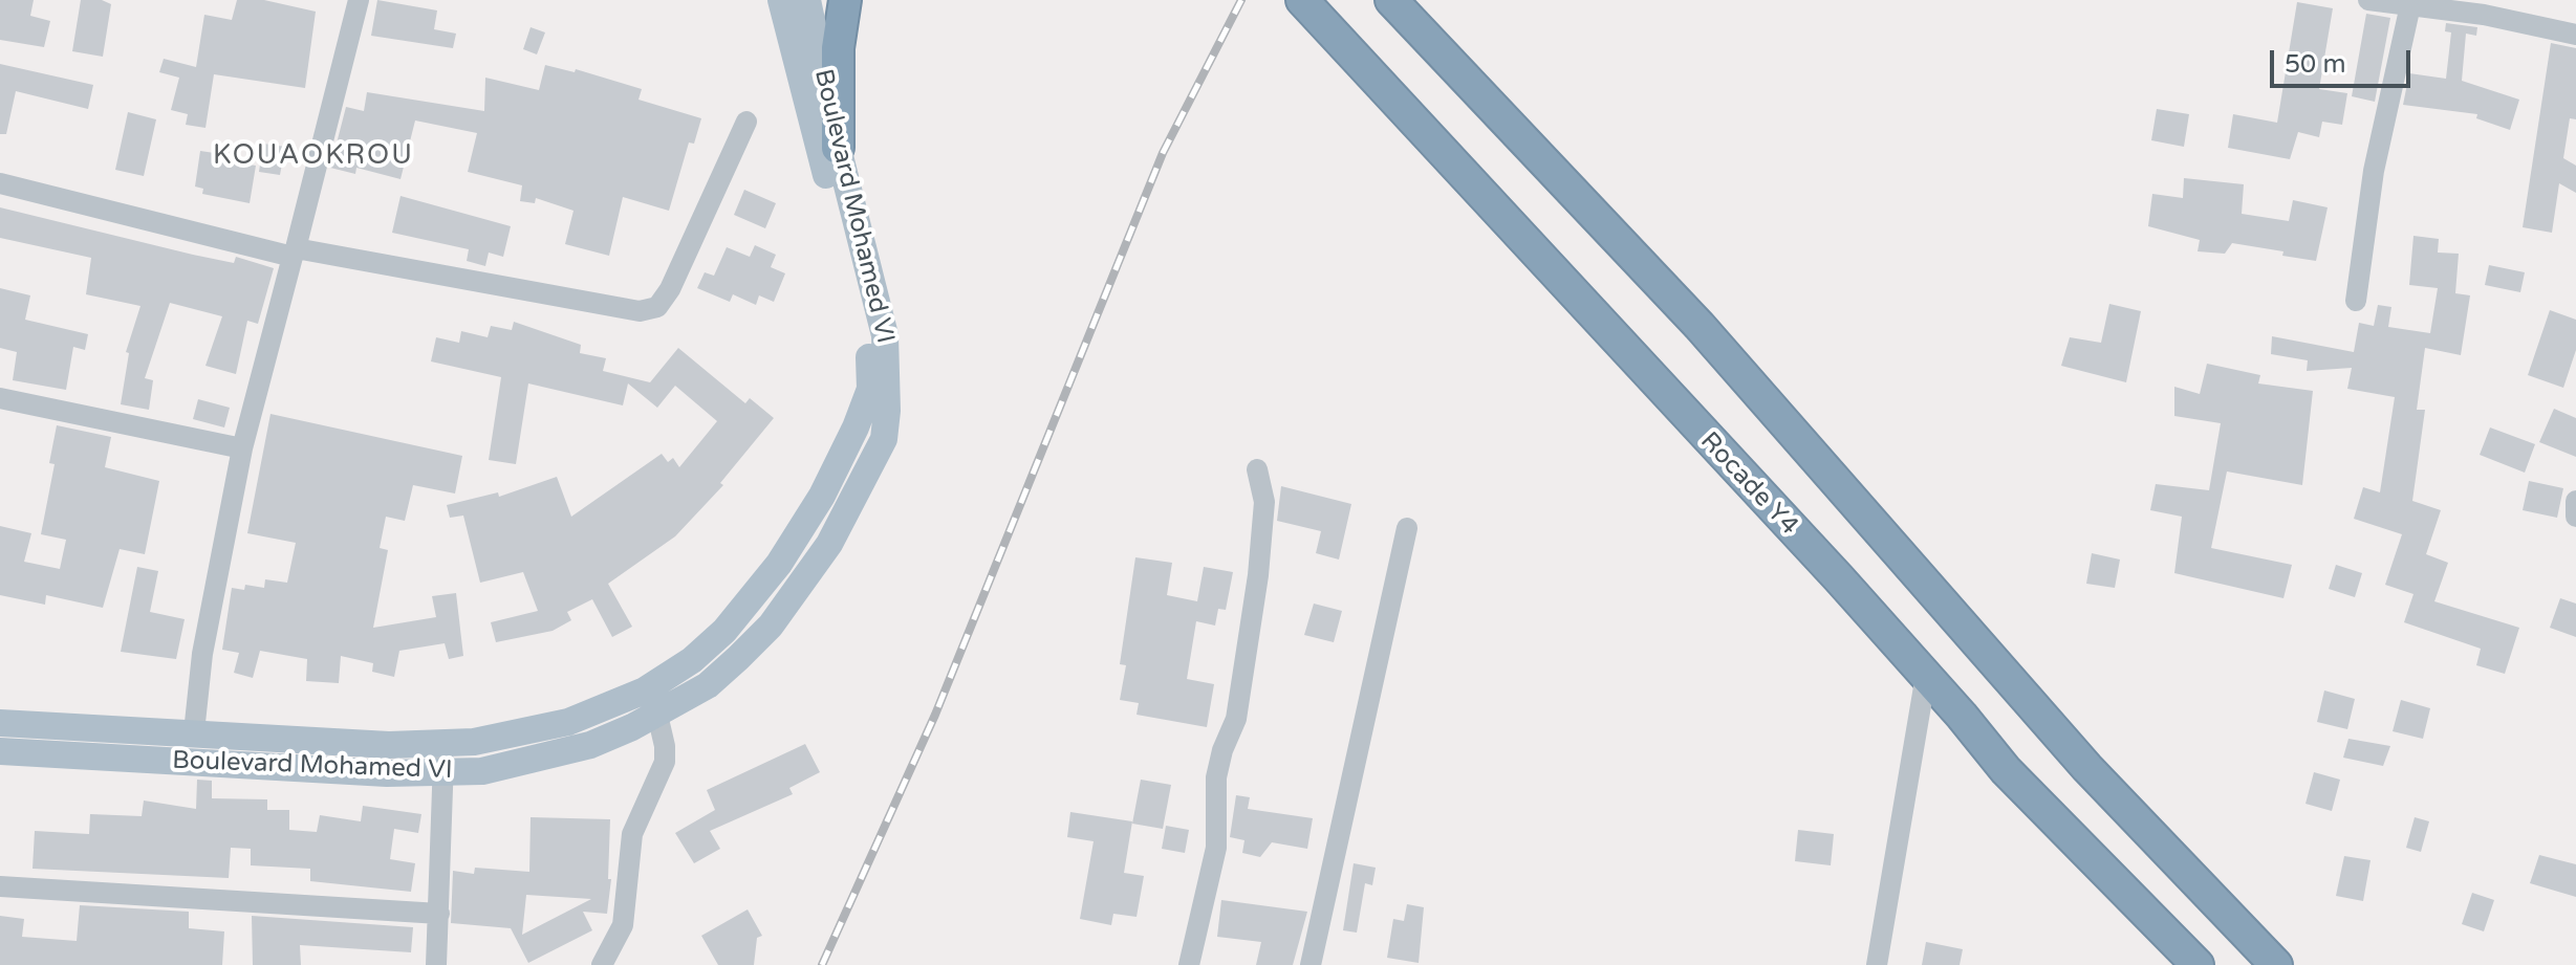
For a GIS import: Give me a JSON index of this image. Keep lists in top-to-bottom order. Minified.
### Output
{"streets":{"highway":["Rocade Y4"],"main road":["Boulevard Mohamed VI"]},"districts":["KOUAOKROU"],"scale_bar":"50 m"}
